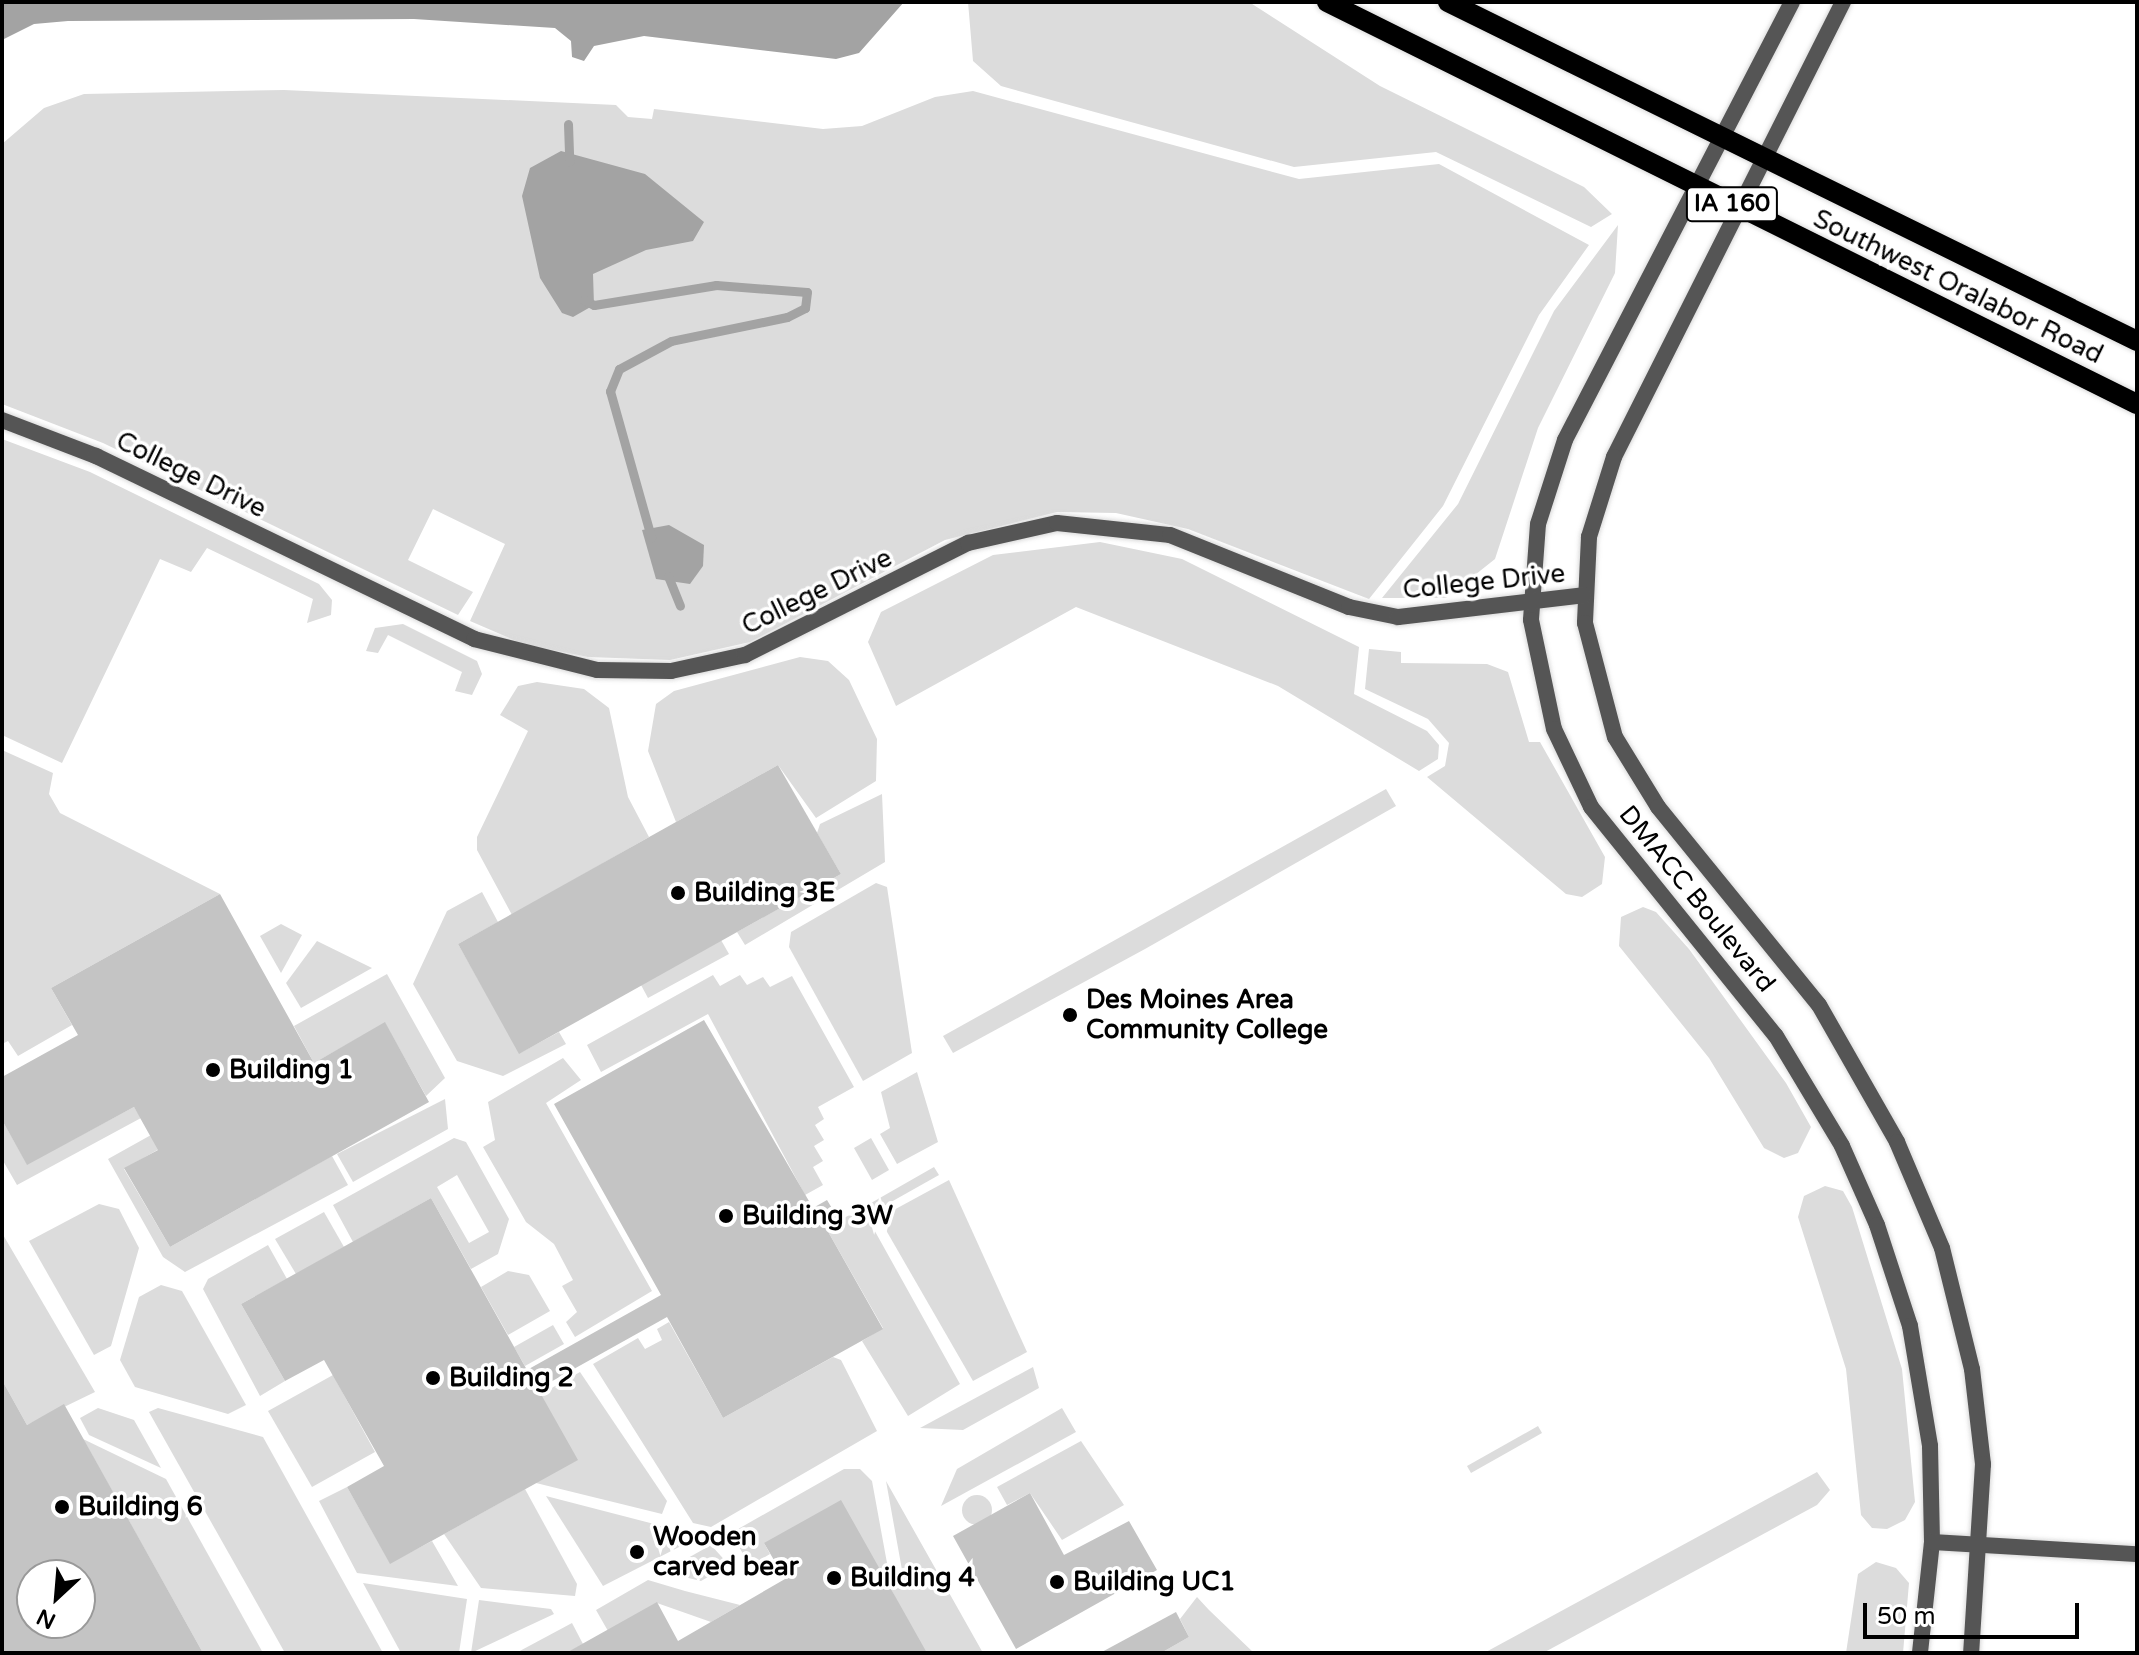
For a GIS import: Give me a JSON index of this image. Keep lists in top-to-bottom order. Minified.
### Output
{"streets":{"main road":["IA 160","Southwest Oralabor Road"],"street":["College Drive","DMACC Boulevard"]},"crossings":[["Southwest Oralabor Road","DMACC Boulevard"],["College Drive","DMACC Boulevard"]],"places":["Building 3E","Des Moines Area Community College","Building 1","Building 3W","Building 2","Building 6","Wooden carved bear","Building 4","Building UC1"],"scale_bar":"50 m","north":"bottom left"}
